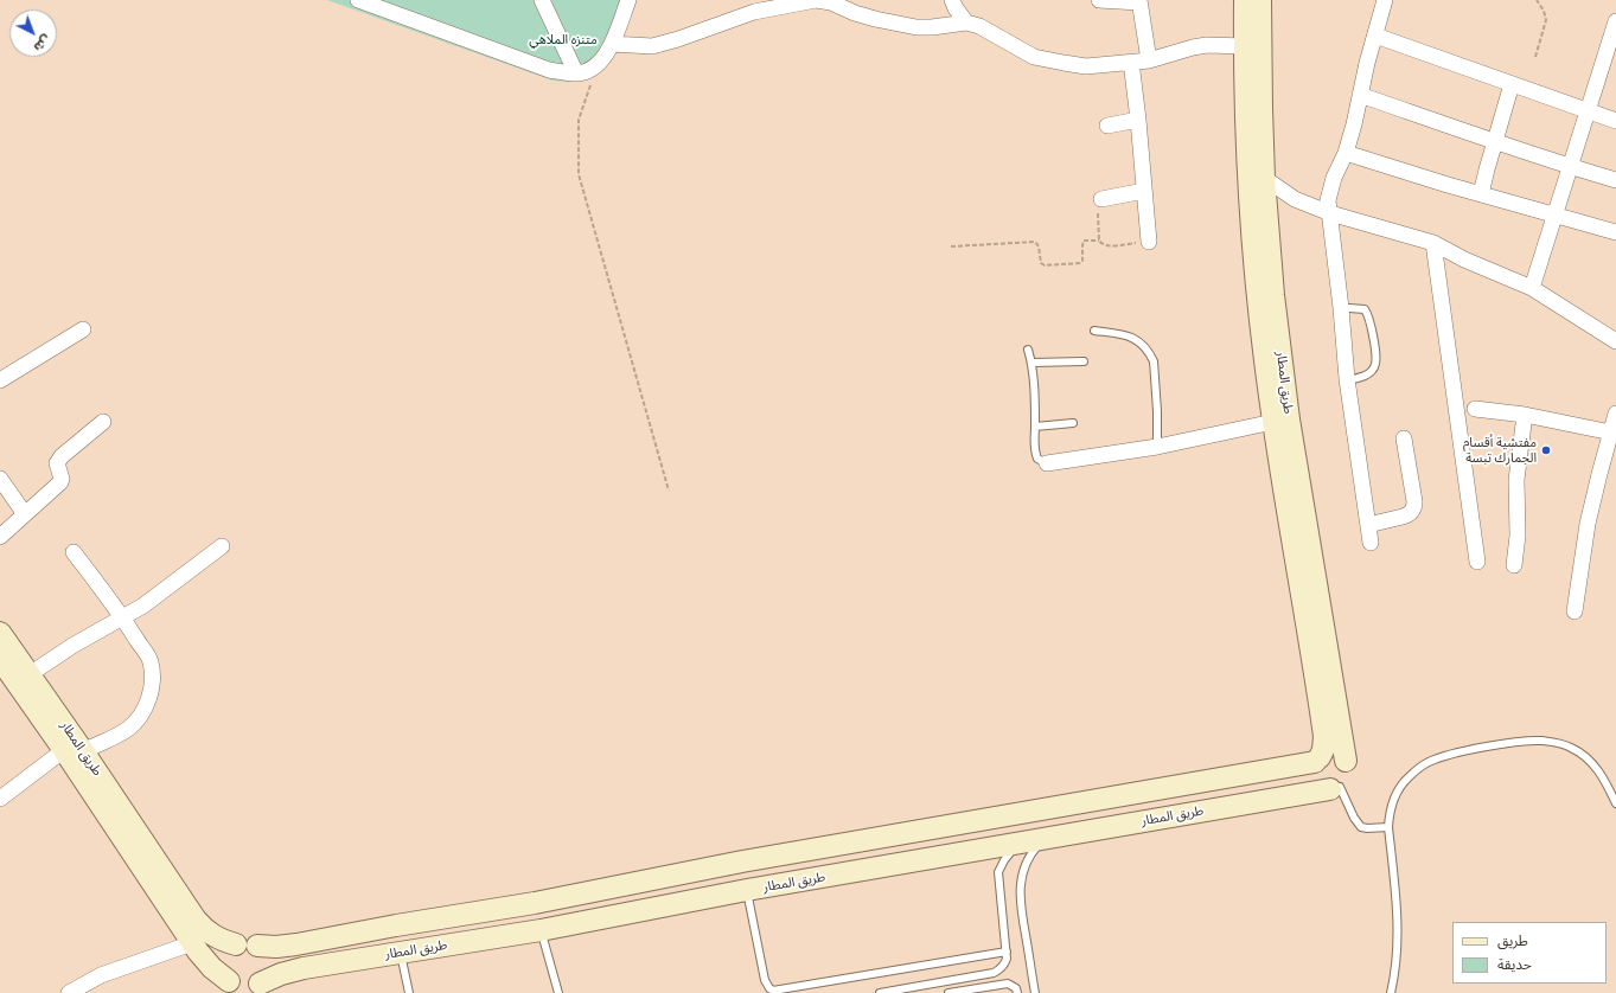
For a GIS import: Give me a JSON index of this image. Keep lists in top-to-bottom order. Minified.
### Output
{"streets":{"main road":["طريق المطار"]},"parks":["متنزه الملاهي"],"places":["مفتشية أقسام الجمارك تبسة"],"legend":["طريق","حديقة"],"north":"bottom right"}
